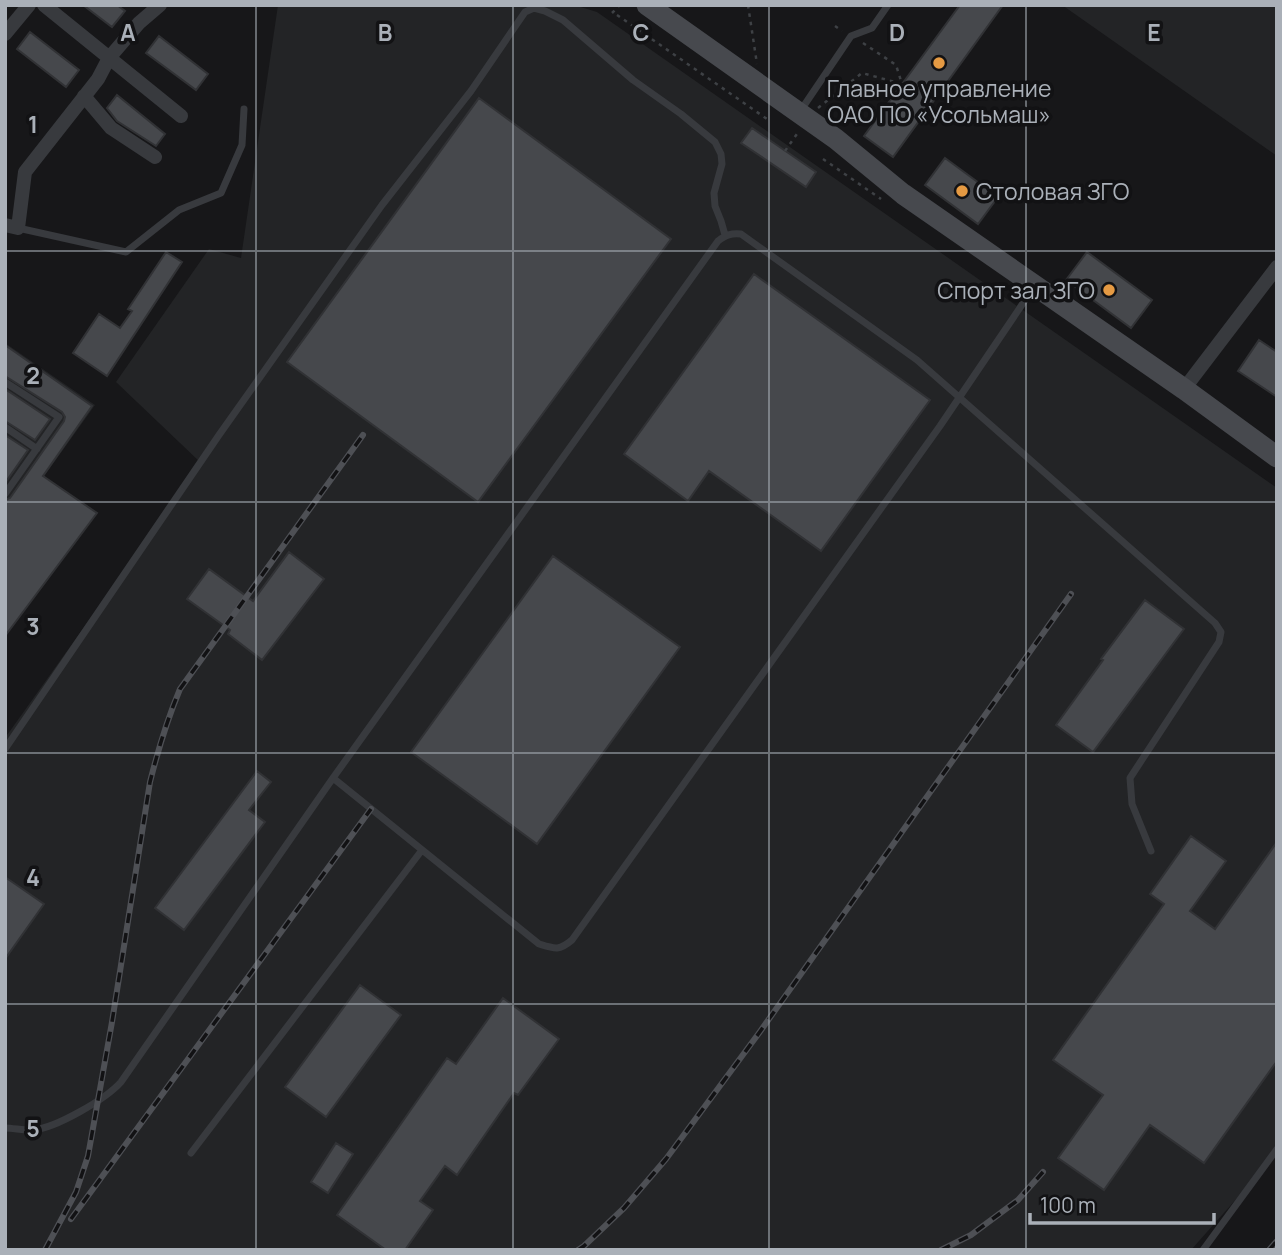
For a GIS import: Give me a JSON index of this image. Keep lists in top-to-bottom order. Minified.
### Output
{"places":["Главное управление ОАО ПО «Усольмаш»","Столовая ЗГО","Спорт зал ЗГО"],"scale_bar":"100 m","grid":{"columns":["A","B","C","D","E"],"rows":["1","2","3","4","5"]}}
